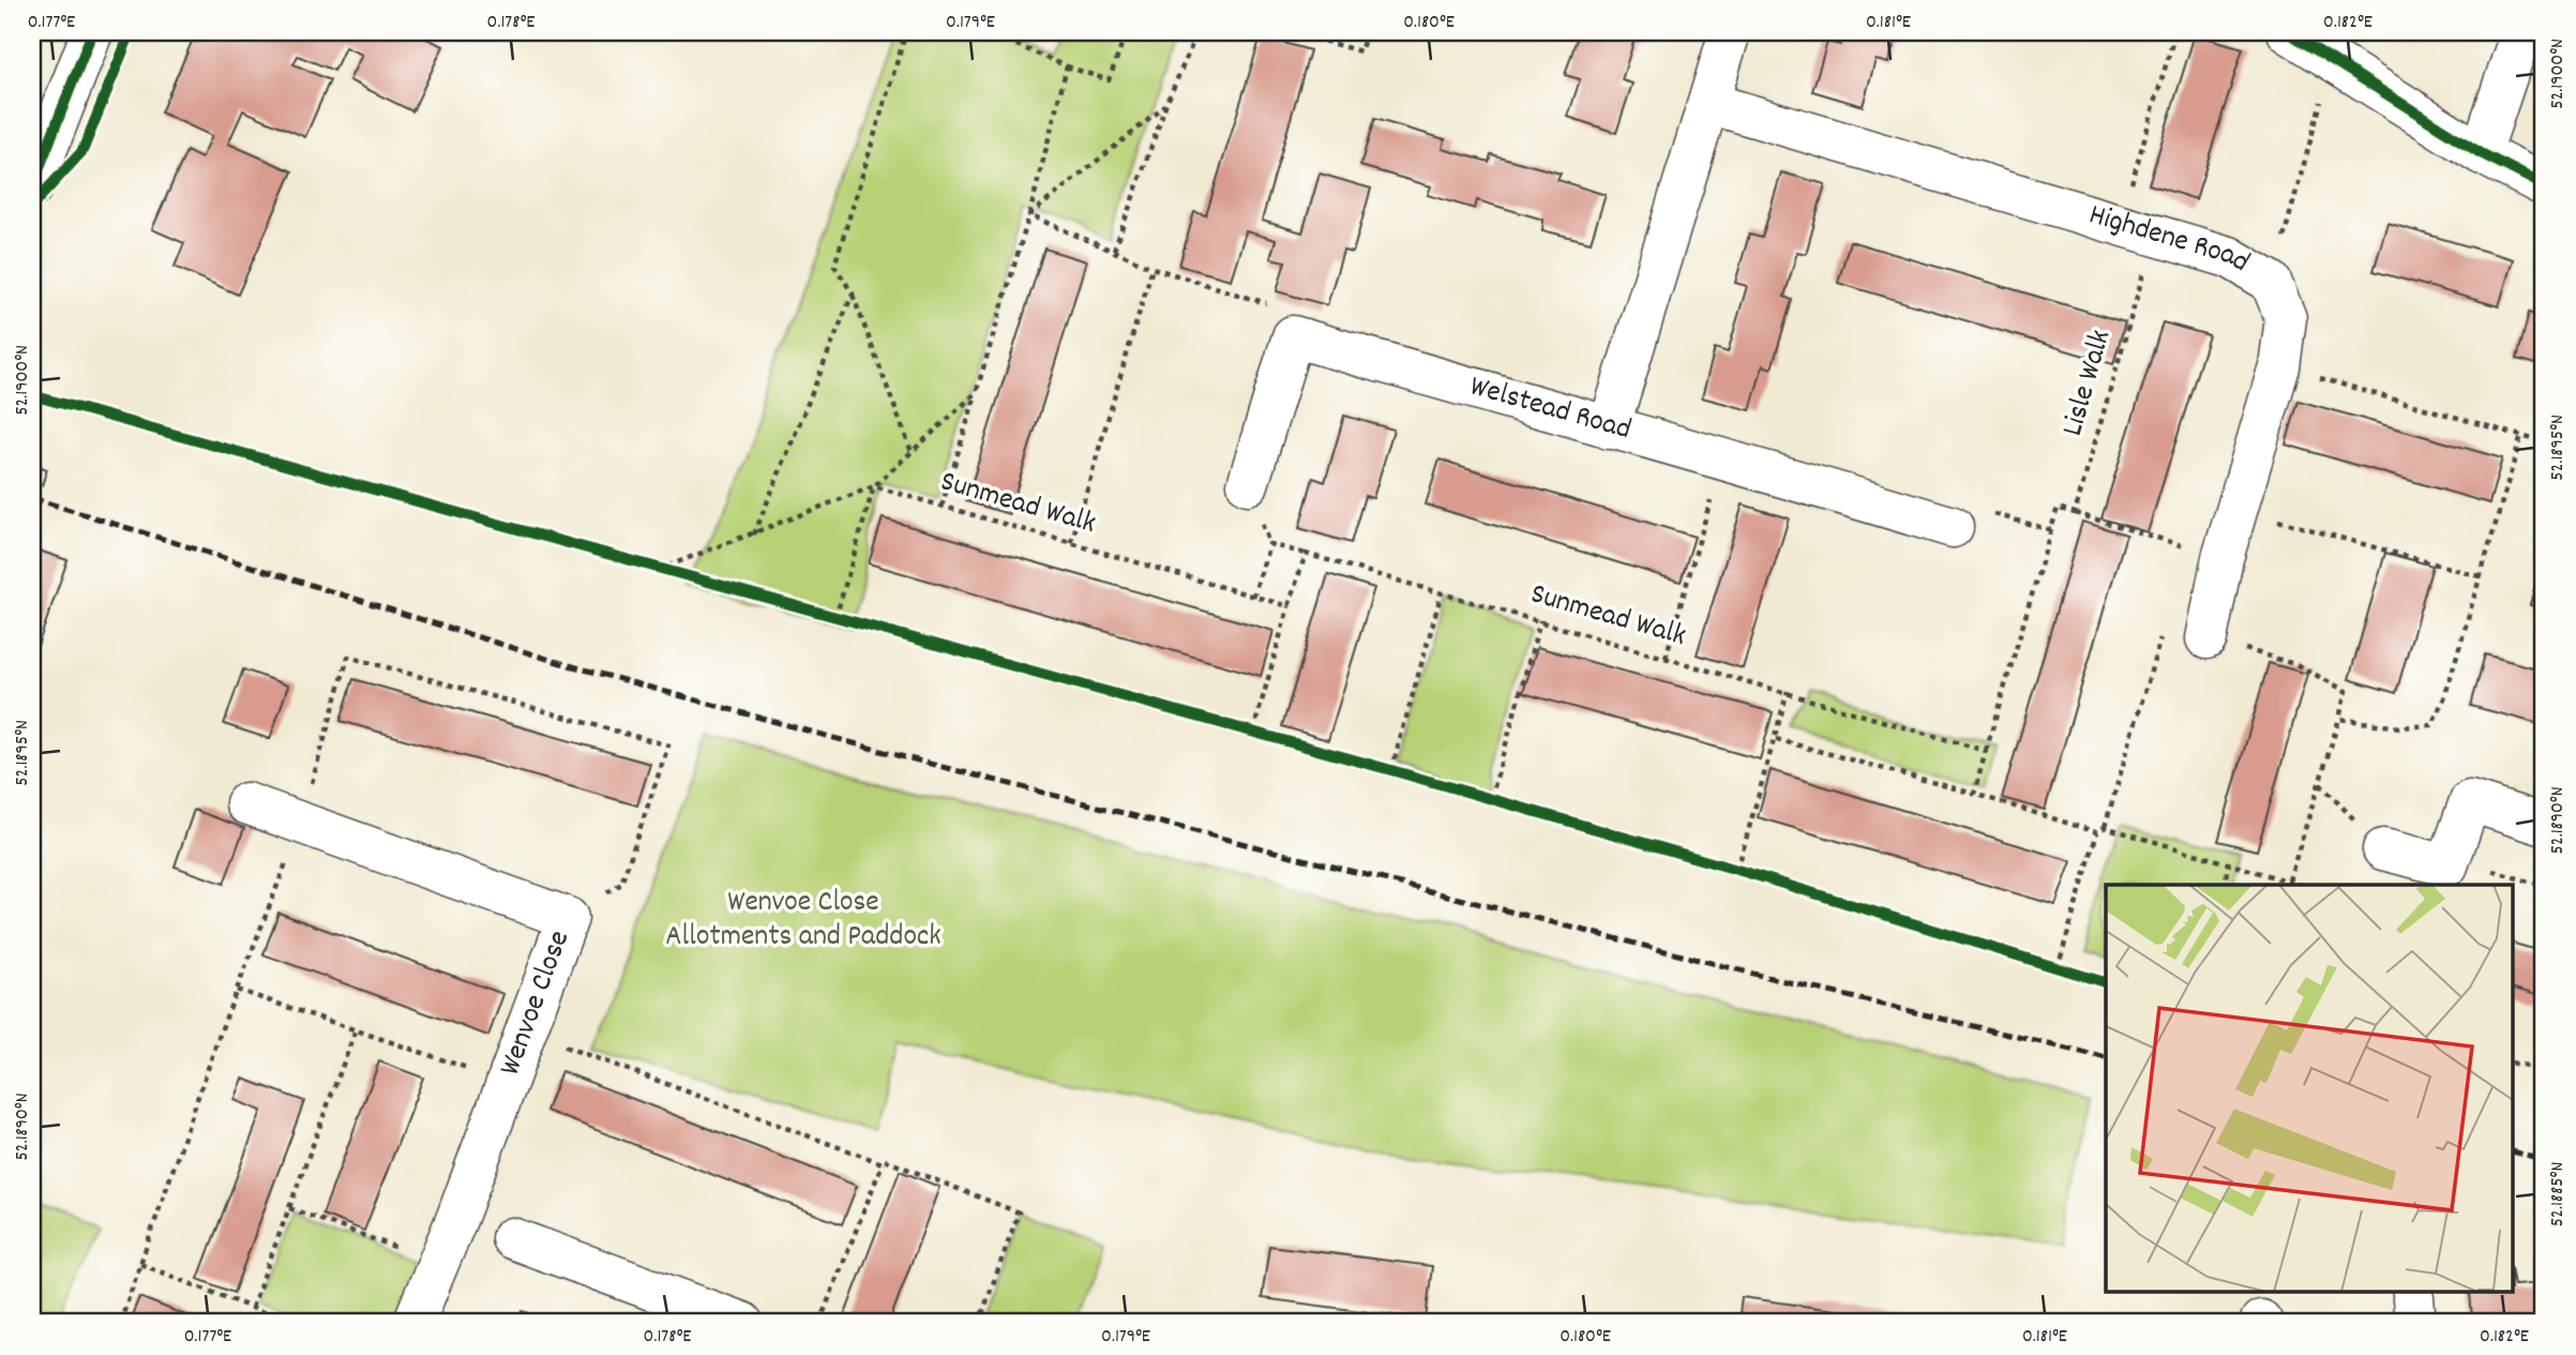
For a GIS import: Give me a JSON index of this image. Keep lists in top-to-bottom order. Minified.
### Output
{"streets":{"street":["Highdene Road","Welstead Road","Wenvoe Close"],"path":["Lisle Walk","Sunmead Walk"]},"crossings":[["Highdene Road","Lisle Walk"]],"parks":["Wenvoe Close Allotments and Paddock"],"coordinates":["0.177°E","0.178°E","0.179°E","0.180°E","0.181°E","0.182°E","52.1900°N","52.1895°N","52.1890°N","52.1885°N"]}
